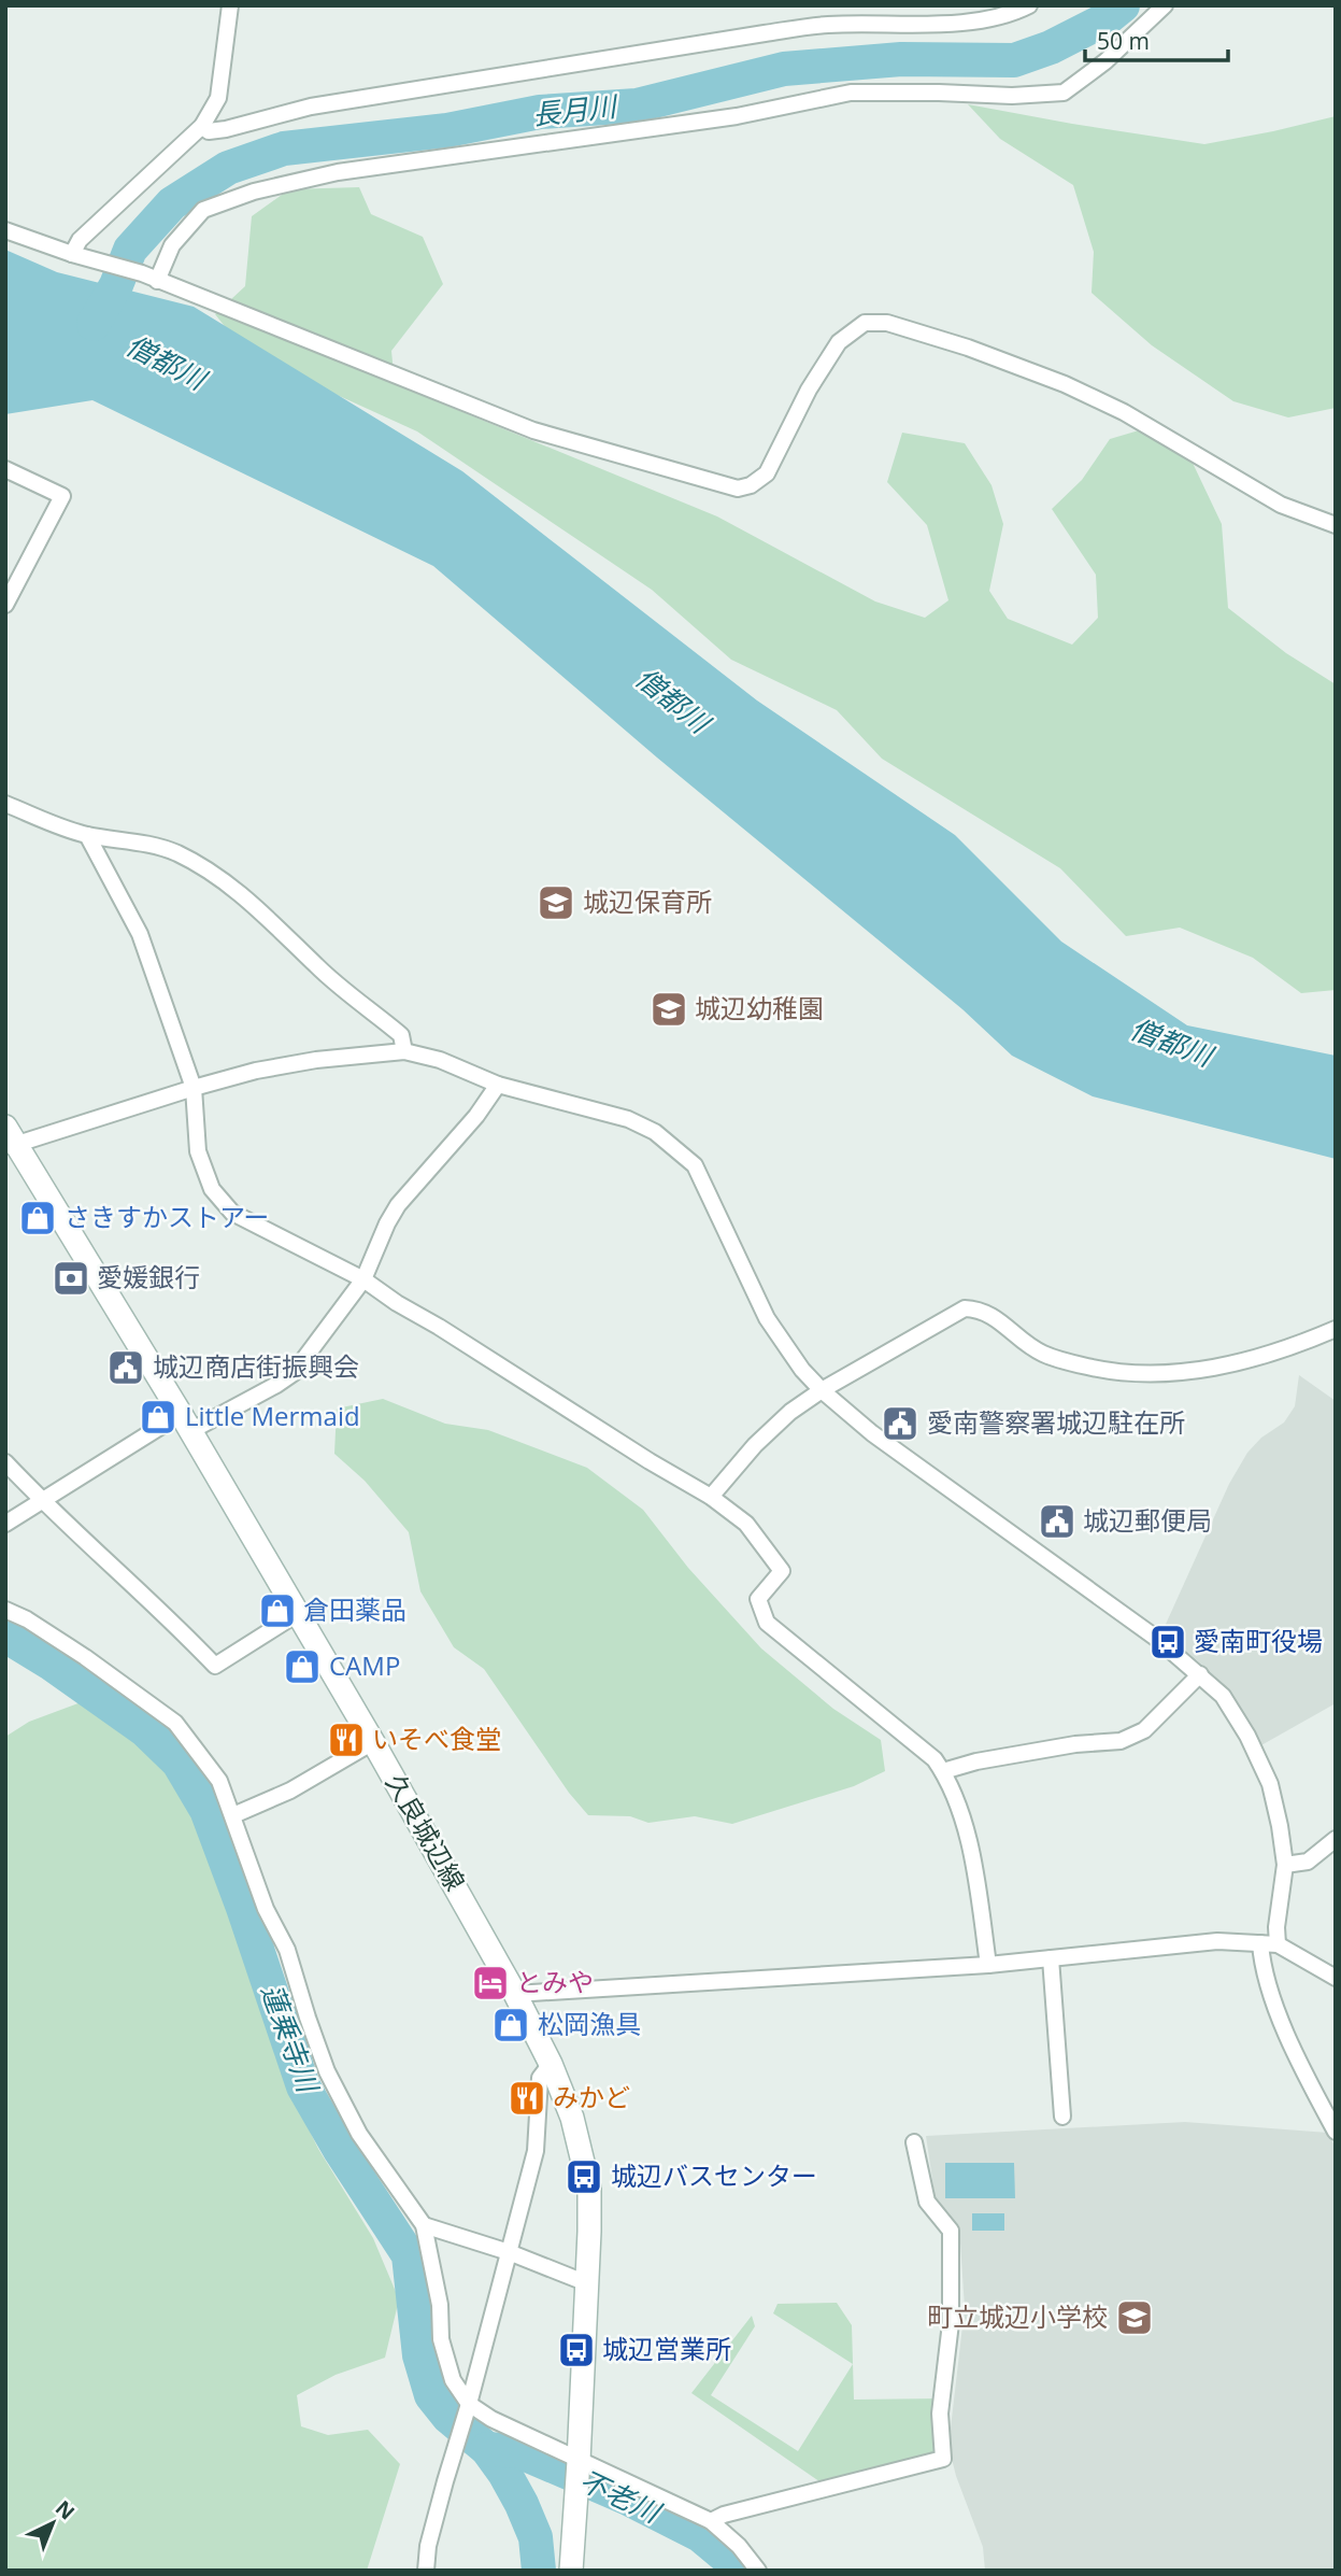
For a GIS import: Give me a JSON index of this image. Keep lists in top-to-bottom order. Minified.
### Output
{"streets":{"main road":["久良城辺線"]},"water":["長月川","僧都川","蓮乗寺川","不老川"],"places":{"school or university":["城辺保育所","城辺幼稚園","町立城辺小学校"],"shop":["さきすかストアー","Little Mermaid","倉田薬品","CAMP","松岡漁具"],"bank":["愛媛銀行"],"public building":["城辺商店街振興会","愛南警察署城辺駐在所","城辺郵便局"],"bus stop":["愛南町役場","城辺バスセンター","城辺営業所"],"restaurant":["いそべ食堂","みかど"],"hotel":["とみや"]},"scale_bar":"50 m","north":"top right"}
